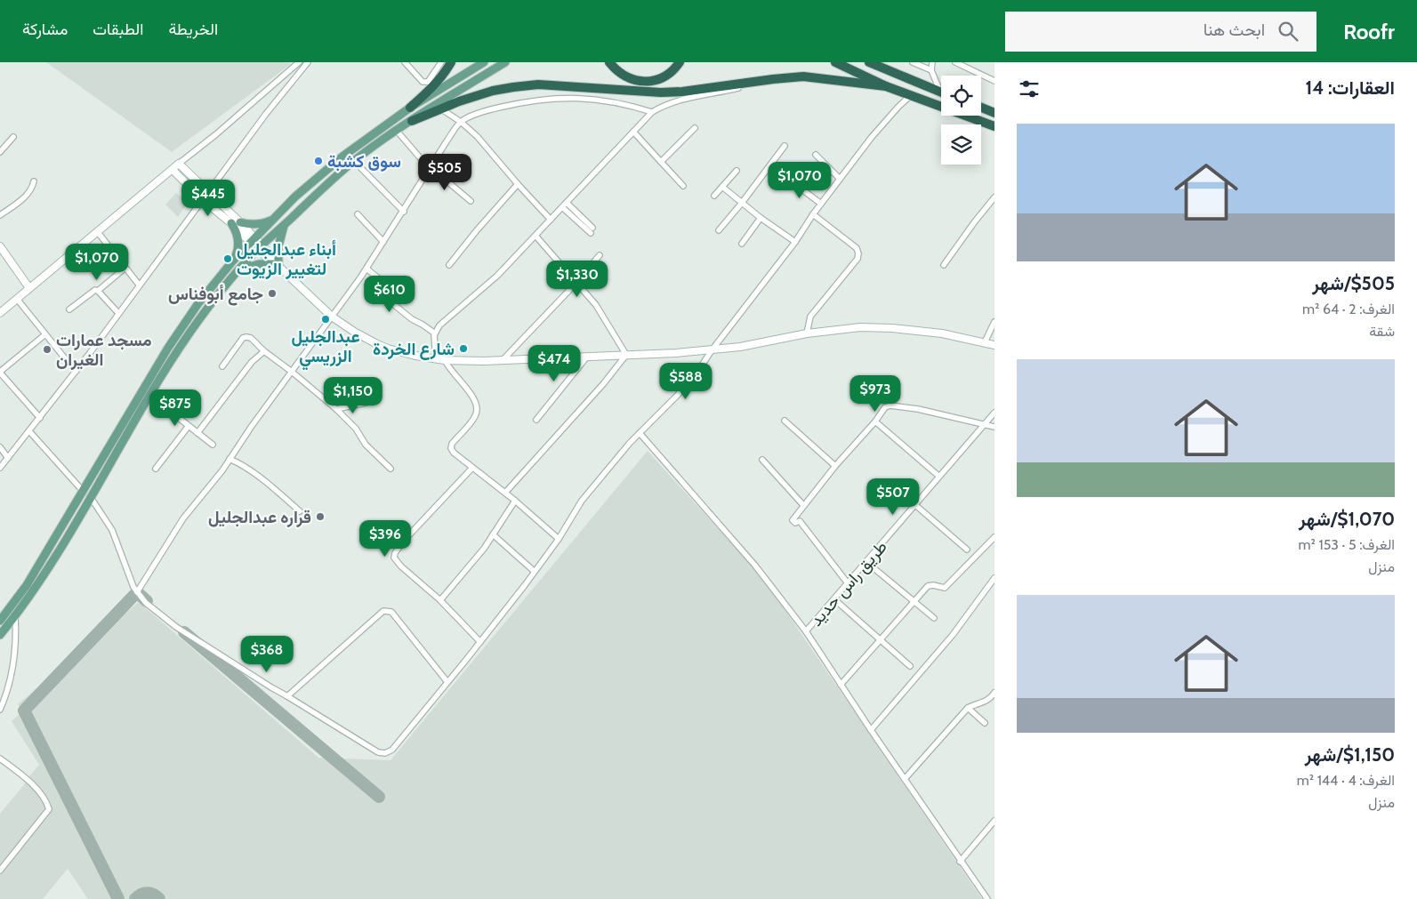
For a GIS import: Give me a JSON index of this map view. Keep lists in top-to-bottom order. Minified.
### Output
{"streets":{"street":["طريق راس حديد"]},"places":["سوق كشبة","أبناء عبدالجليل لتغيير الزيوت","جامع أبوفناس","عبدالجليل الزريسي","شارع الخردة","مسجد عمارات الغيران","قراره عبدالجليل"],"page":{"header":"Roofr","search":"ابحث هنا","nav":["الخريطة","الطبقات","مشاركة"],"heading":"العقارات: 14","list":[{"name":"$505/شهر","note":"الغرف: 2 · 64 m² · شقة"},{"name":"$1,070/شهر","note":"الغرف: 5 · 153 m² · منزل"},{"name":"$1,150/شهر","note":"الغرف: 4 · 144 m² · منزل"}],"price":["$505","$1,070","$445","$1,070","$1,330","$610","$474","$588","$973","$1,150","$875","$507","$396","$368"]}}
